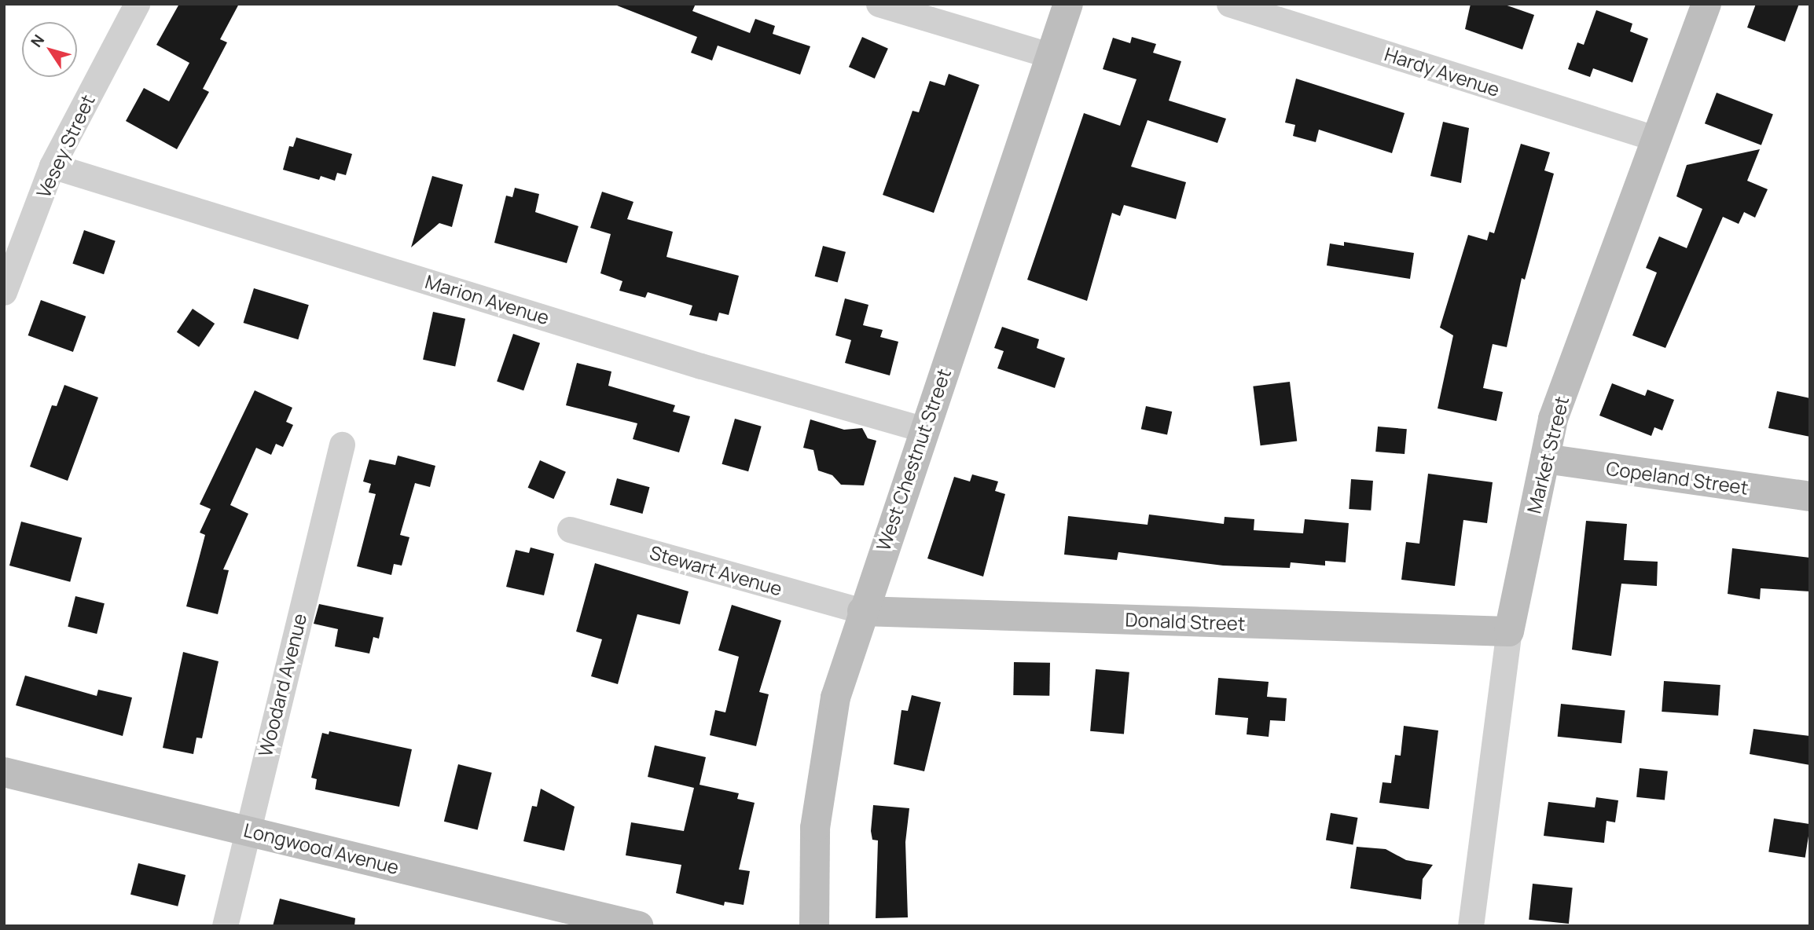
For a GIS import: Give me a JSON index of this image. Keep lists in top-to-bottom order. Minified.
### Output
{"streets":{"main road":["Market Street","West Chestnut Street","Copeland Street","Donald Street","Longwood Avenue"],"street":["Hardy Avenue","Vesey Street","Marion Avenue","Stewart Avenue","Woodard Avenue"]},"crossings":[["Hardy Avenue","Market Street"],["Vesey Street","Marion Avenue"],["Marion Avenue","West Chestnut Street"],["Market Street","Copeland Street"],["Market Street","Donald Street"],["West Chestnut Street","Stewart Avenue"],["West Chestnut Street","Donald Street"],["Stewart Avenue","Donald Street"],["Woodard Avenue","Longwood Avenue"]],"north":"top left"}
